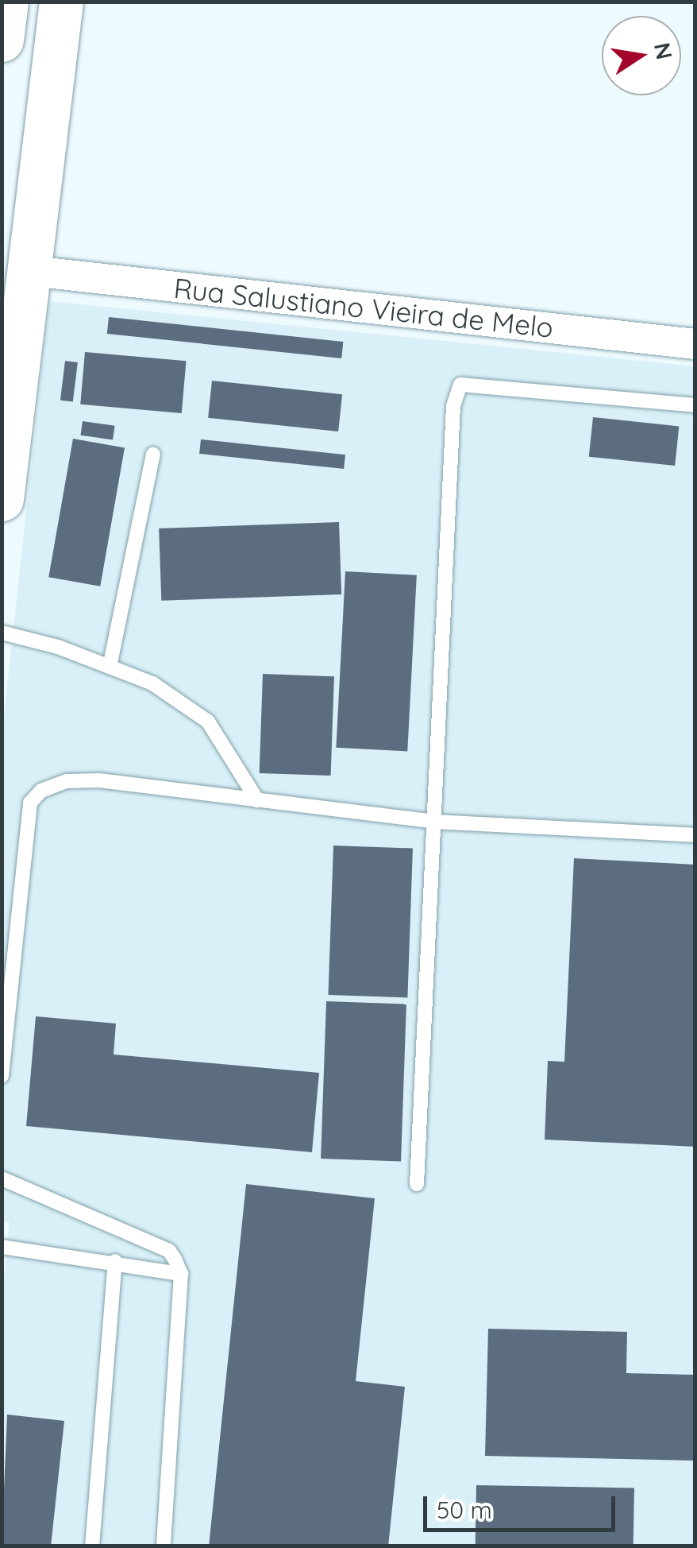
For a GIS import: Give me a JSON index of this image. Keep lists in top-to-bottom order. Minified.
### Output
{"streets":{"street":["Rua Salustiano Vieira de Melo"]},"scale_bar":"50 m","north":"right"}
